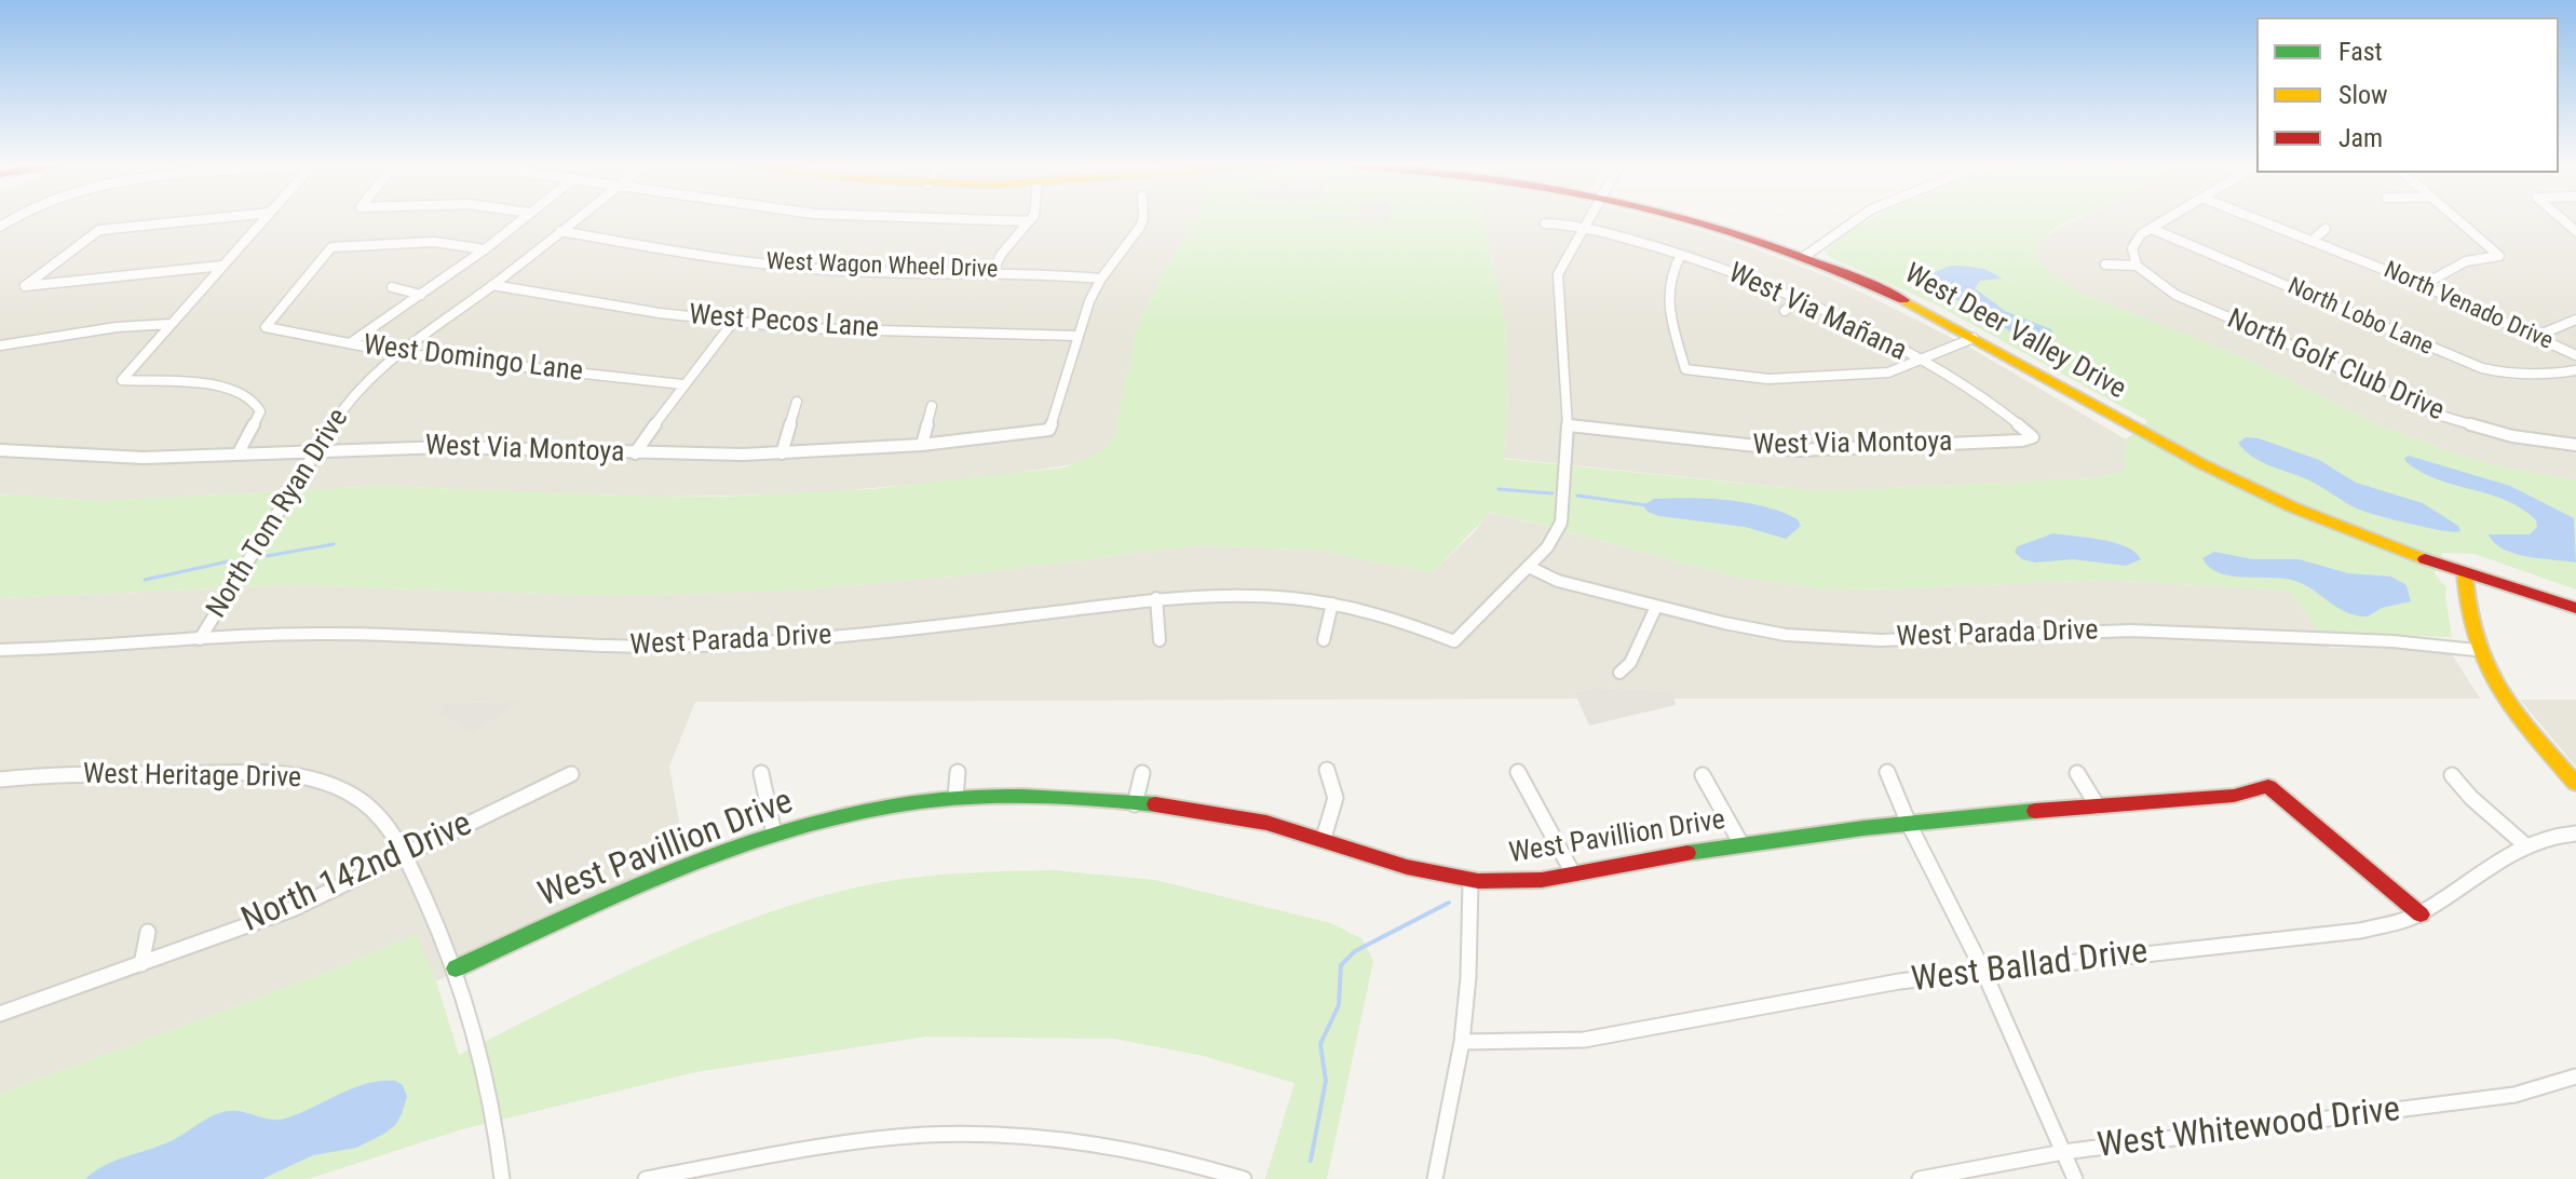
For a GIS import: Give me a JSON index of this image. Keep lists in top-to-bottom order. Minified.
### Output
{"streets":{"street":["West Wagon Wheel Drive","North Venado Drive","West Via Mañana","North Lobo Lane","West Pecos Lane","West Deer Valley Drive","West Domingo Lane","North Golf Club Drive","West Via Montoya","North Tom Ryan Drive","West Parada Drive","West Heritage Drive","West Pavillion Drive","North 142nd Drive","West Ballad Drive","West Whitewood Drive"]},"crossings":[["West Wagon Wheel Drive","North Tom Ryan Drive"],["West Via Mañana","West Via Montoya"],["West Pecos Lane","West Via Montoya"],["West Pecos Lane","North Tom Ryan Drive"],["West Domingo Lane","North Tom Ryan Drive"],["West Via Montoya","North Tom Ryan Drive"],["North Tom Ryan Drive","West Parada Drive"],["West Heritage Drive","West Pavillion Drive"],["West Heritage Drive","North 142nd Drive"],["West Pavillion Drive","West Ballad Drive"]],"legend":["Fast","Slow","Jam"]}
